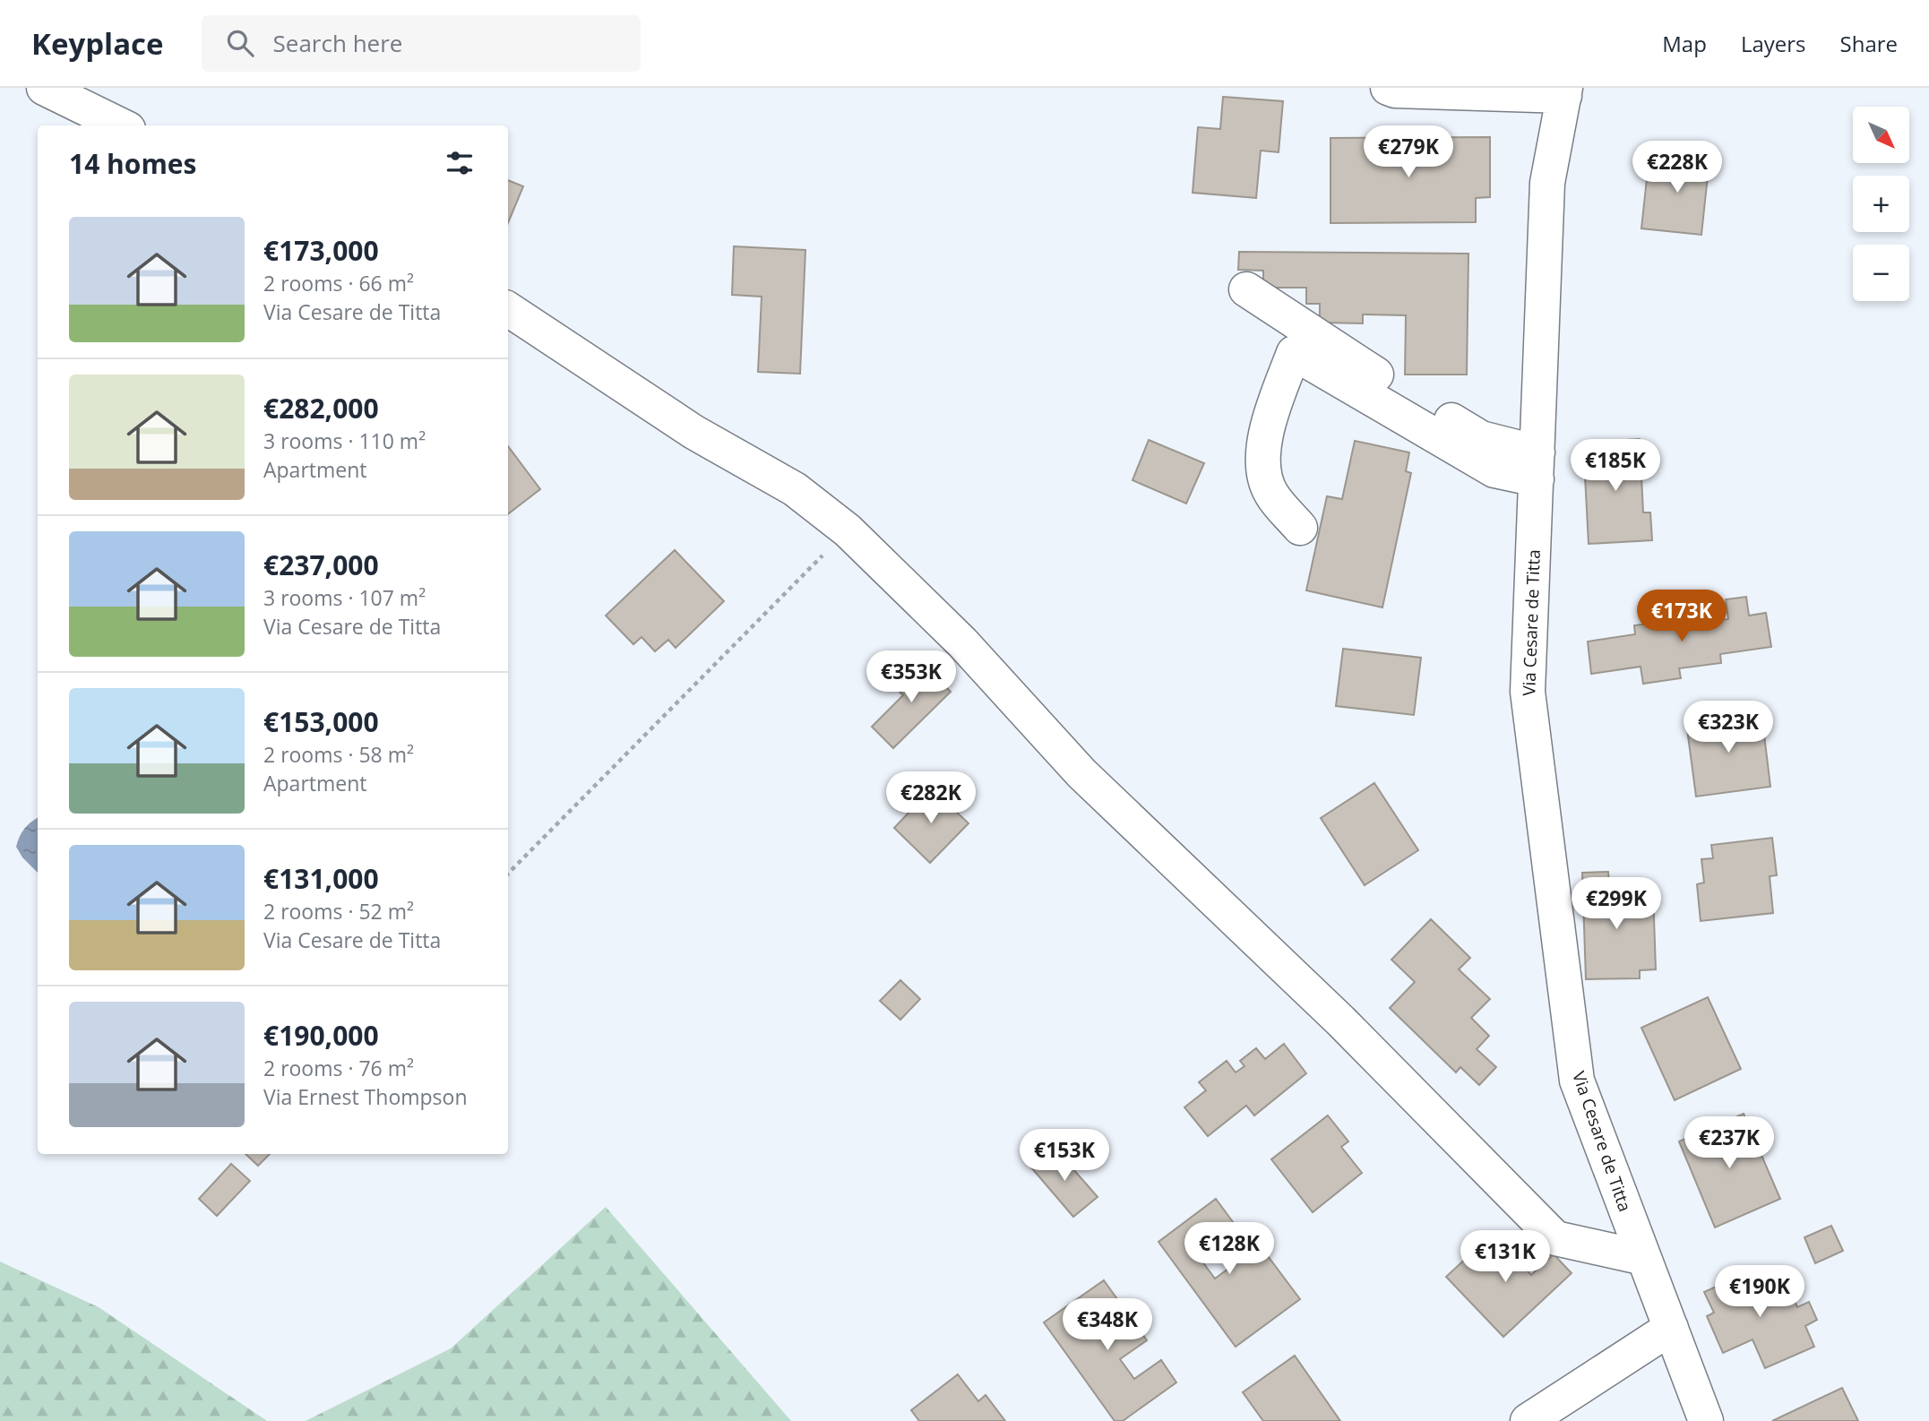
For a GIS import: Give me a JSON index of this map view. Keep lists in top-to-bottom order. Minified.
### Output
{"streets":{"street":["Via Cesare de Titta"]},"north":"bottom right","page":{"header":"Keyplace","search":"Search here","nav":["Map","Layers","Share"],"map_buttons":["+","−"],"price":["€279K","€228K","€185K","€173K","€353K","€323K","€282K","€299K","€237K","€153K","€128K","€131K","€190K","€348K"],"heading":"14 homes","list":[{"name":"€173,000","note":"2 rooms · 66 m² · Via Cesare de Titta"},{"name":"€282,000","note":"3 rooms · 110 m² · Apartment"},{"name":"€237,000","note":"3 rooms · 107 m² · Via Cesare de Titta"},{"name":"€153,000","note":"2 rooms · 58 m² · Apartment"},{"name":"€131,000","note":"2 rooms · 52 m² · Via Cesare de Titta"},{"name":"€190,000","note":"2 rooms · 76 m² · Via Ernest Thompson"}]}}
